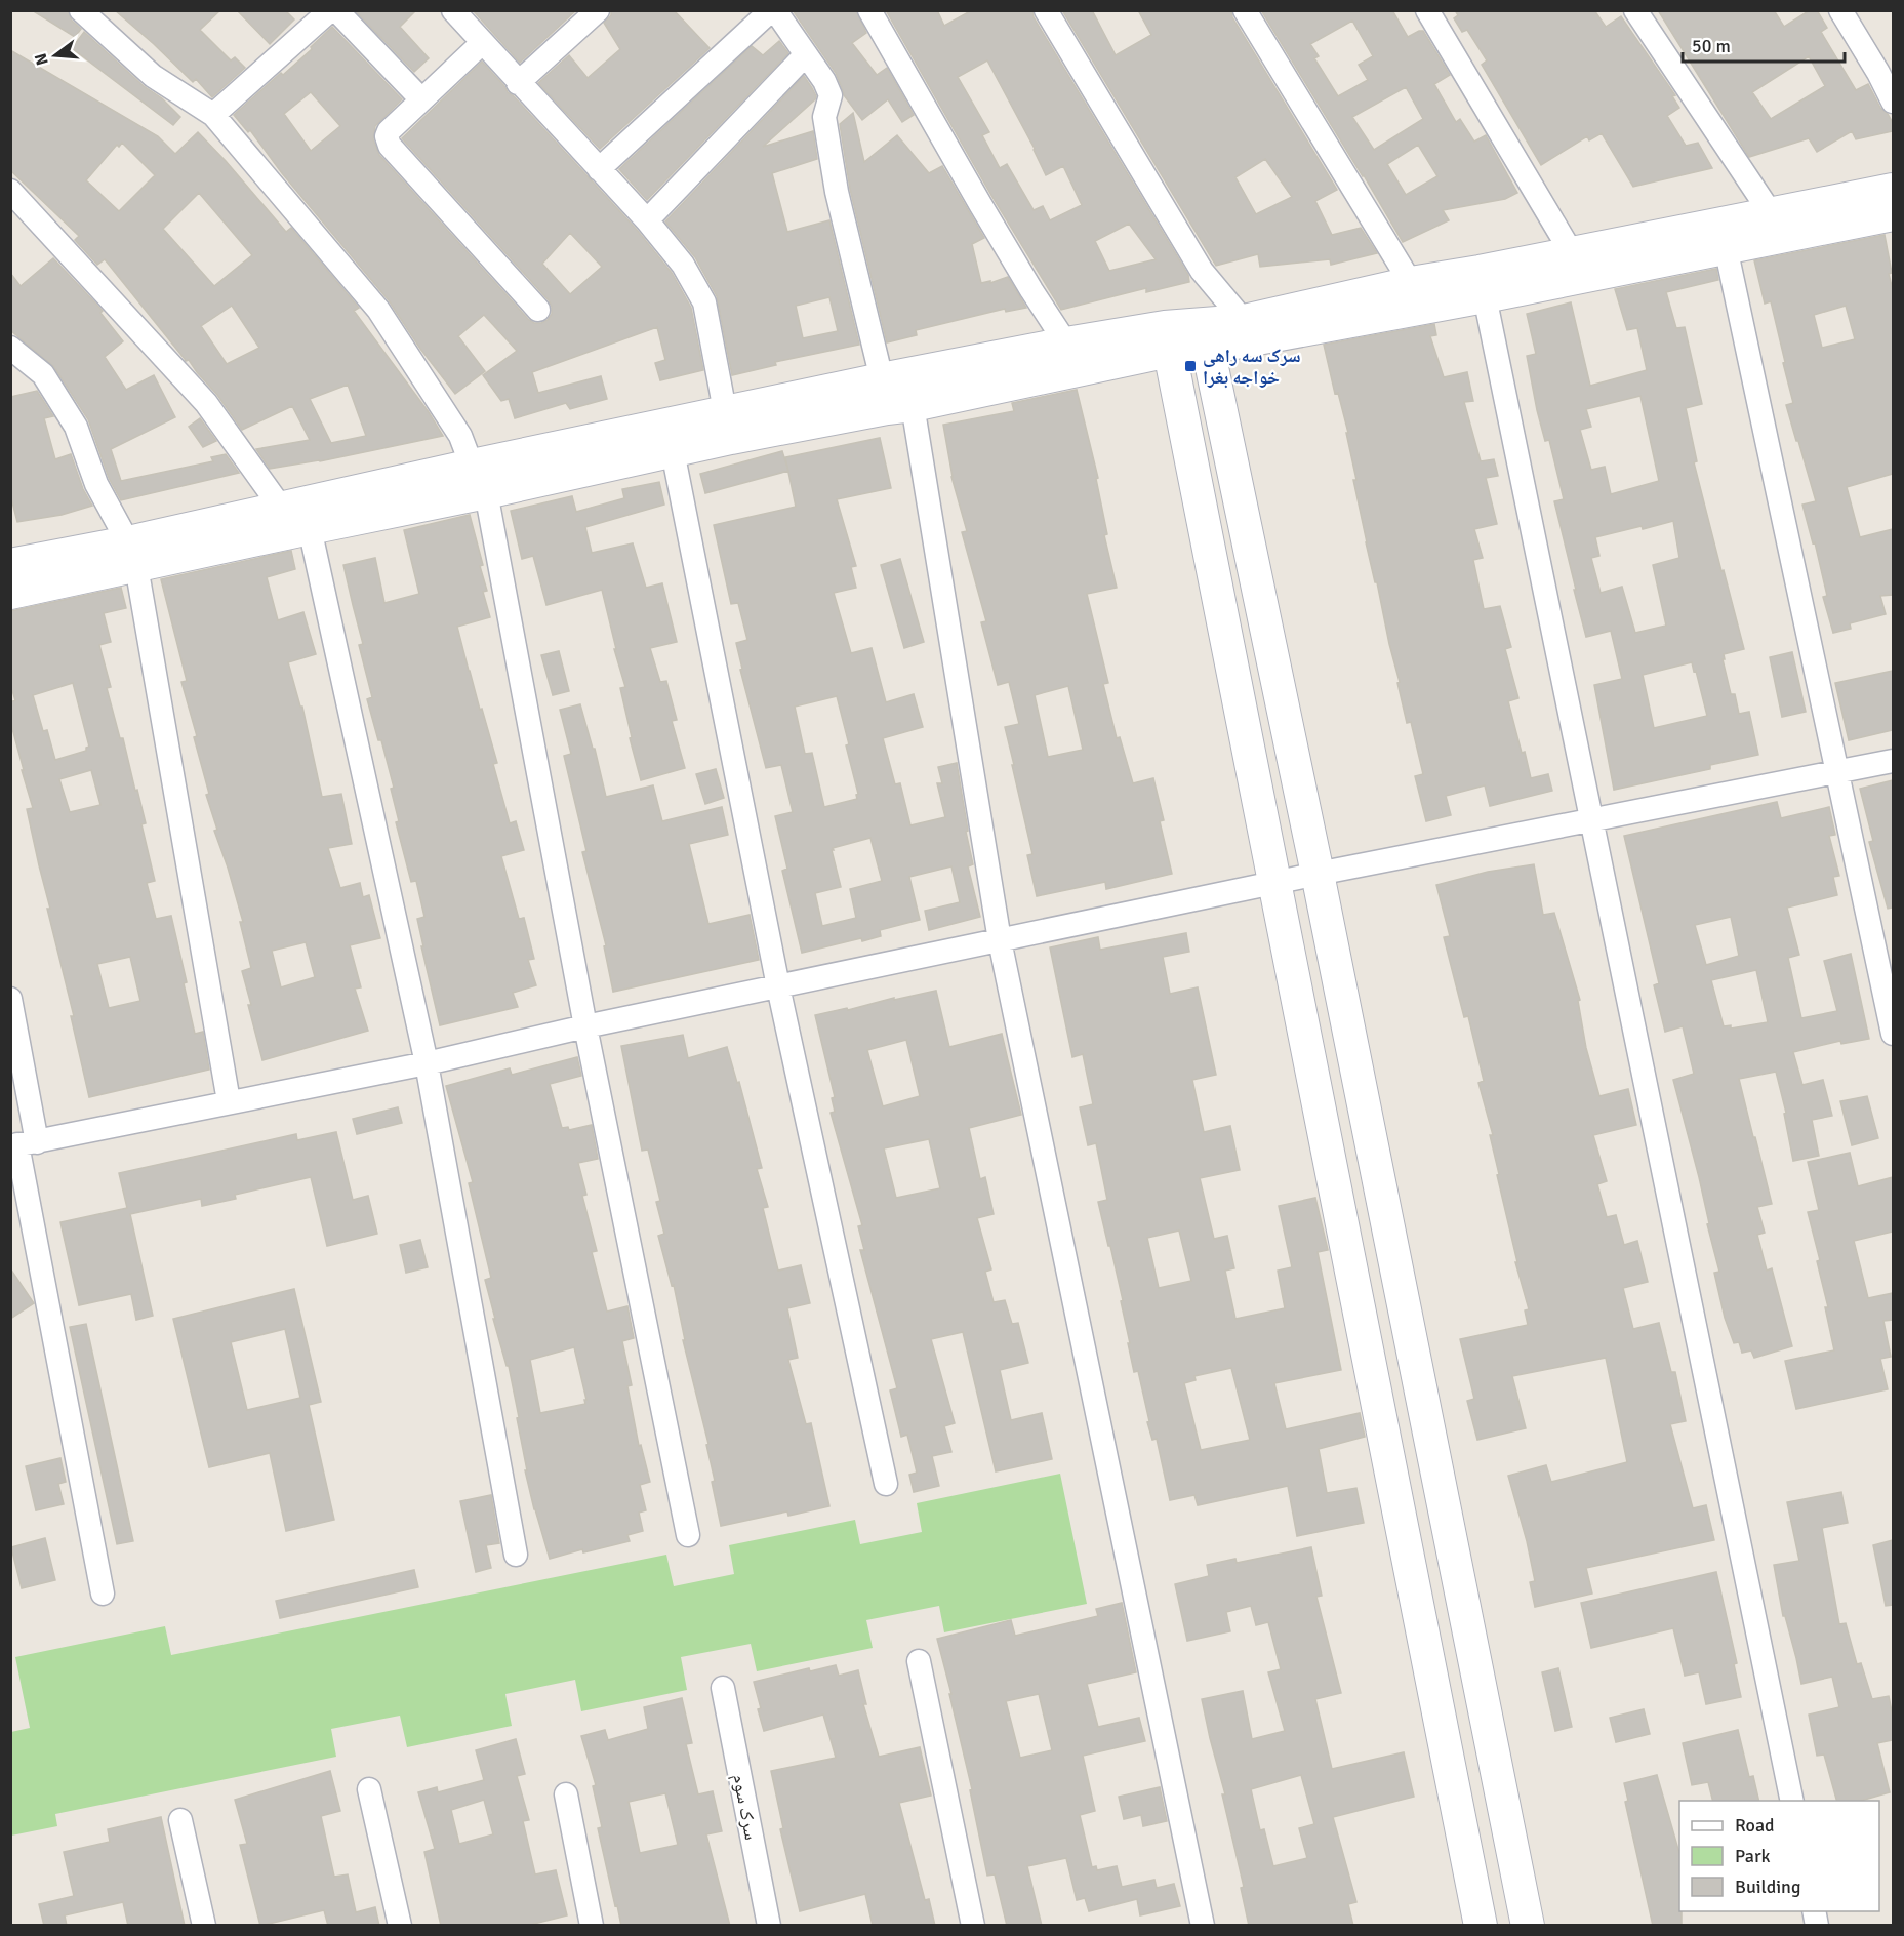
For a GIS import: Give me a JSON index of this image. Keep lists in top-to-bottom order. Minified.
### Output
{"streets":{"street":["سرک سوم"]},"places":{"transit":["سرک سه راهی خواجه بغرا"]},"legend":["Road","Park","Building"],"scale_bar":"50 m","north":"left"}
